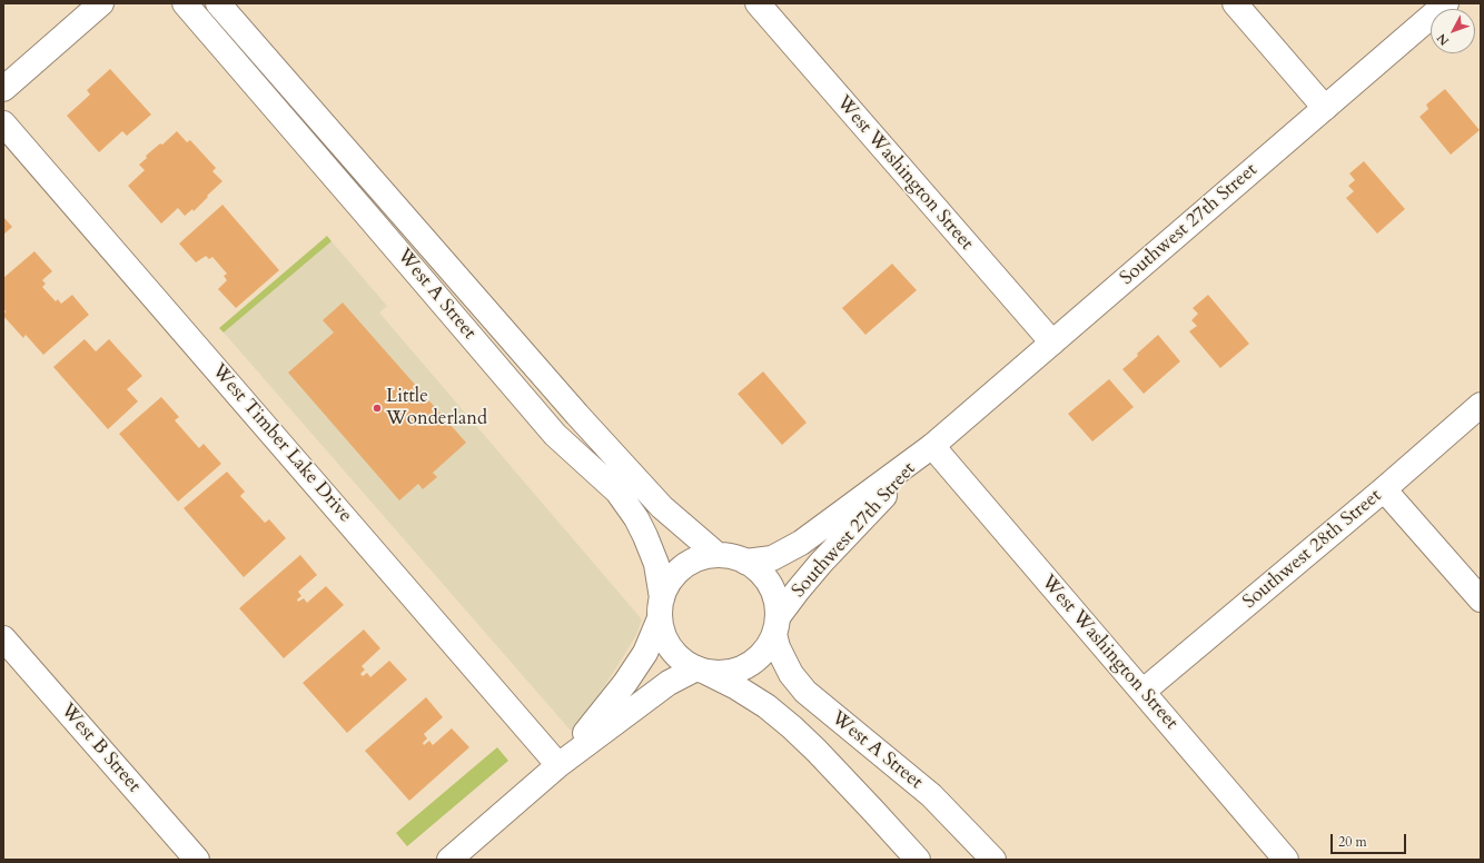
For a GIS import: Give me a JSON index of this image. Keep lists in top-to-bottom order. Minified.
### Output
{"streets":{"street":["West Washington Street","Southwest 27th Street","West A Street","West Timber Lake Drive","Southwest 28th Street","West B Street"]},"crossings":[["West Washington Street","Southwest 27th Street"],["West Washington Street","Southwest 28th Street"],["Southwest 27th Street","West A Street"]],"places":["Little Wonderland"],"scale_bar":"20 m","north":"bottom left"}
